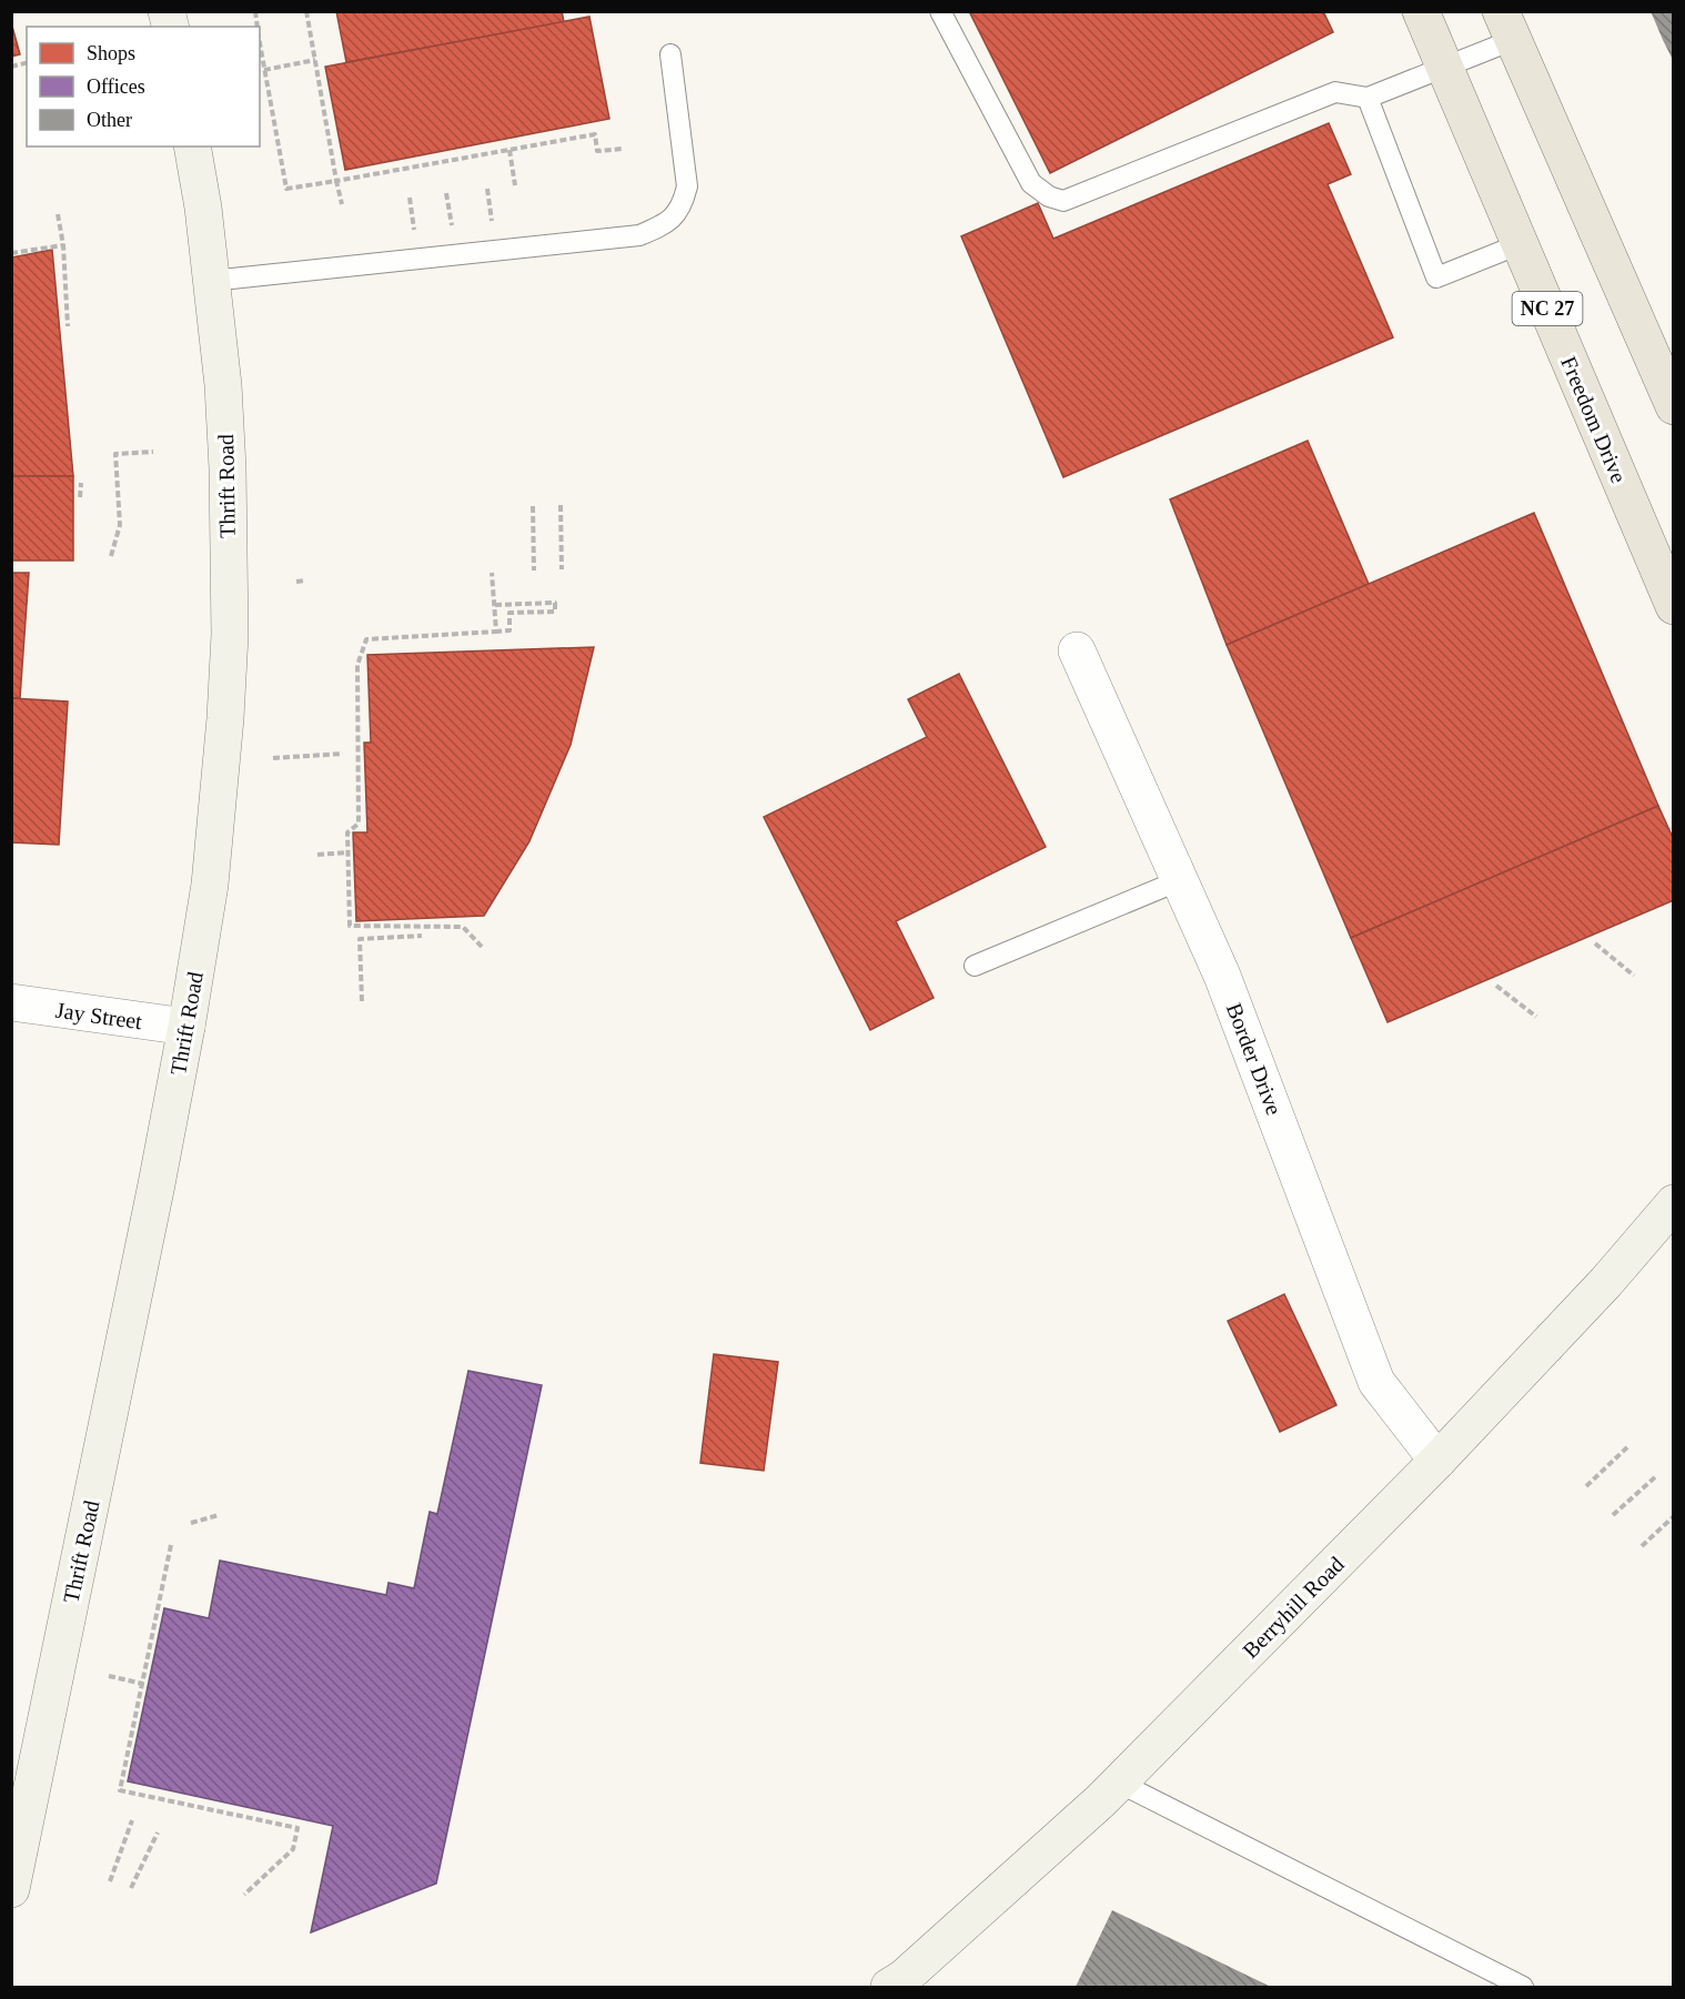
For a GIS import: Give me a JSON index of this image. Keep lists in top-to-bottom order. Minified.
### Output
{"streets":{"main road":["NC 27","Freedom Drive"],"street":["Thrift Road","Jay Street","Border Drive","Berryhill Road"]},"crossings":[["Thrift Road","Jay Street"],["Border Drive","Berryhill Road"]],"legend":["Shops","Offices","Other"]}
